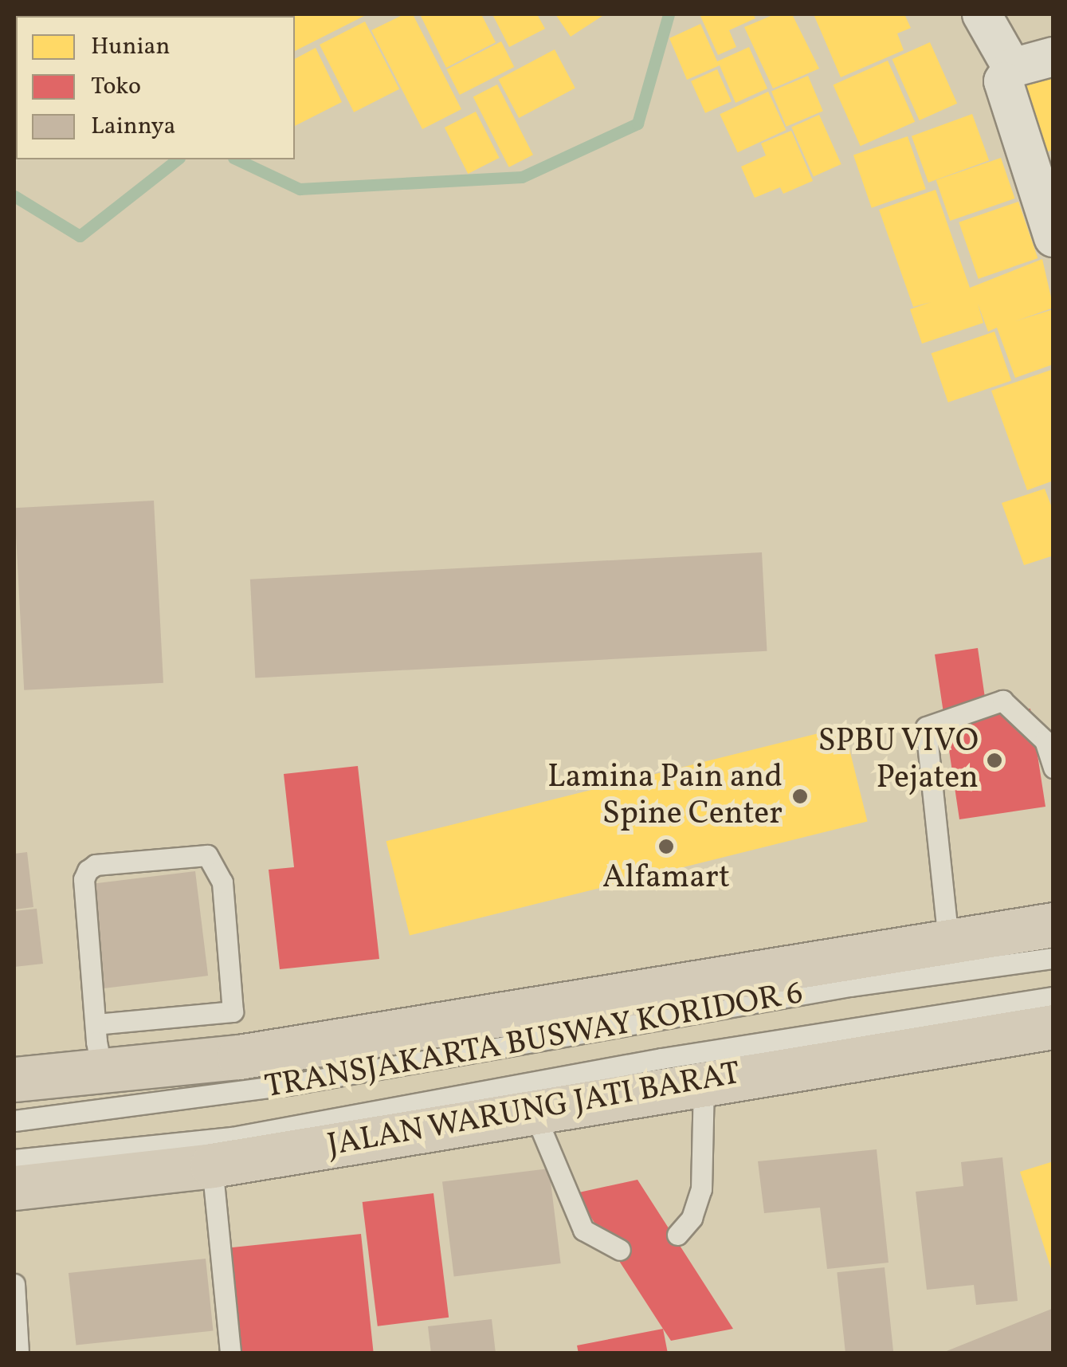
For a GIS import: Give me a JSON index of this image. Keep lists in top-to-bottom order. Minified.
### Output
{"streets":{"main road":["JALAN WARUNG JATI BARAT"],"lane":["TRANSJAKARTA BUSWAY KORIDOR 6"]},"places":["SPBU VIVO Pejaten","Lamina Pain and Spine Center","Alfamart"],"legend":["Hunian","Toko","Lainnya"]}
